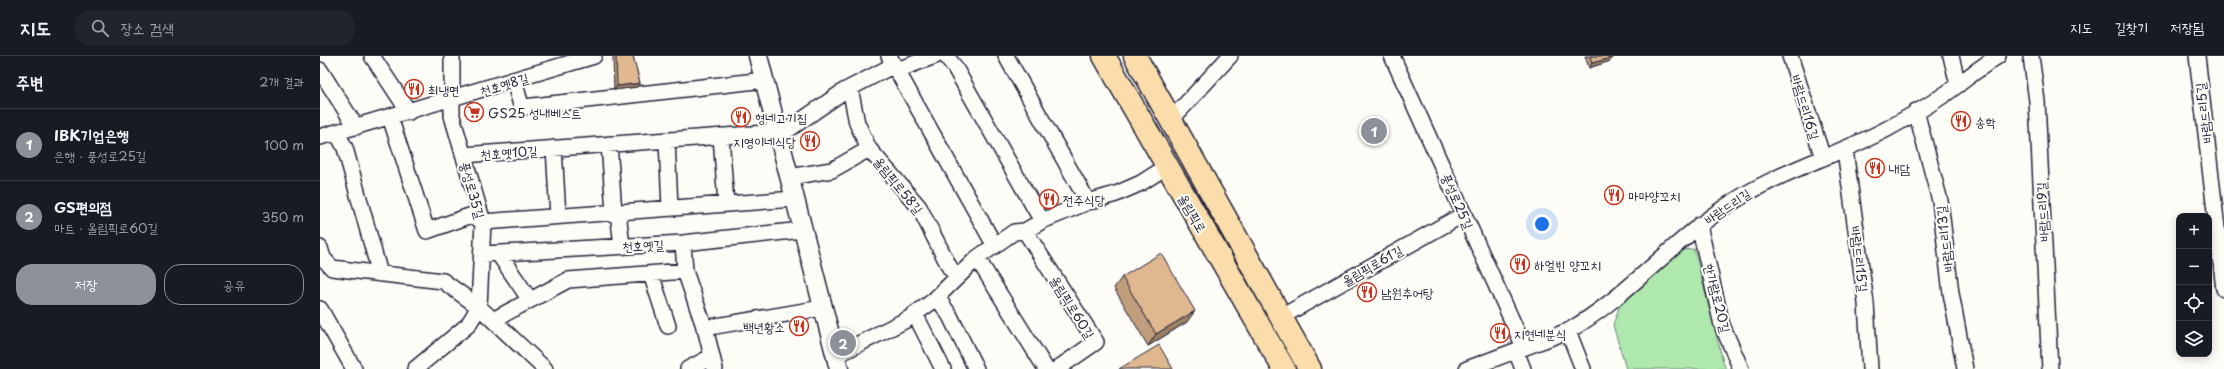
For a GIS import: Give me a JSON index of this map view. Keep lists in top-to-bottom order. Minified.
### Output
{"streets":{"main road":["올림픽로"],"street":["천호옛8길","바람드리16길","바람드리5길","천호옛10길","올림픽로58길","풍성로35길","풍성로25길","바람드리길","바람드리9길","바람드리13길","천호옛길","바람드리15길","올림픽로61길","한가람로20길","올림픽로60길"]},"crossings":[["천호옛8길","풍성로35길"],["바람드리16길","바람드리길"],["천호옛10길","풍성로35길"],["풍성로35길","천호옛길"],["풍성로25길","바람드리길"],["풍성로25길","올림픽로61길"],["바람드리길","바람드리13길"],["바람드리길","바람드리15길"],["바람드리길","한가람로20길"],["올림픽로","올림픽로61길"]],"places":{"restaurant":["최냉면","형네고기집","송학","지영이네식당","내담","마마양꼬치","전주식당","하얼빈 양꼬치","남원추어탕","백년황소","지현네분식"],"supermarket":["GS25 성내베스트"]},"page":{"header":"지도","search":"장소 검색","nav":["지도","길찾기","저장됨"],"heading":["주변","2개 결과"],"list":[{"mark":"1","name":"IBK기업은행","note":"은행 · 풍성로25길","value":"100 m"},{"mark":"2","name":"GS편의점","note":"마트 · 올림픽로60길","value":"350 m"}],"pins":["1","2"],"map_buttons":["+","−"],"buttons":["저장","공유"]}}
